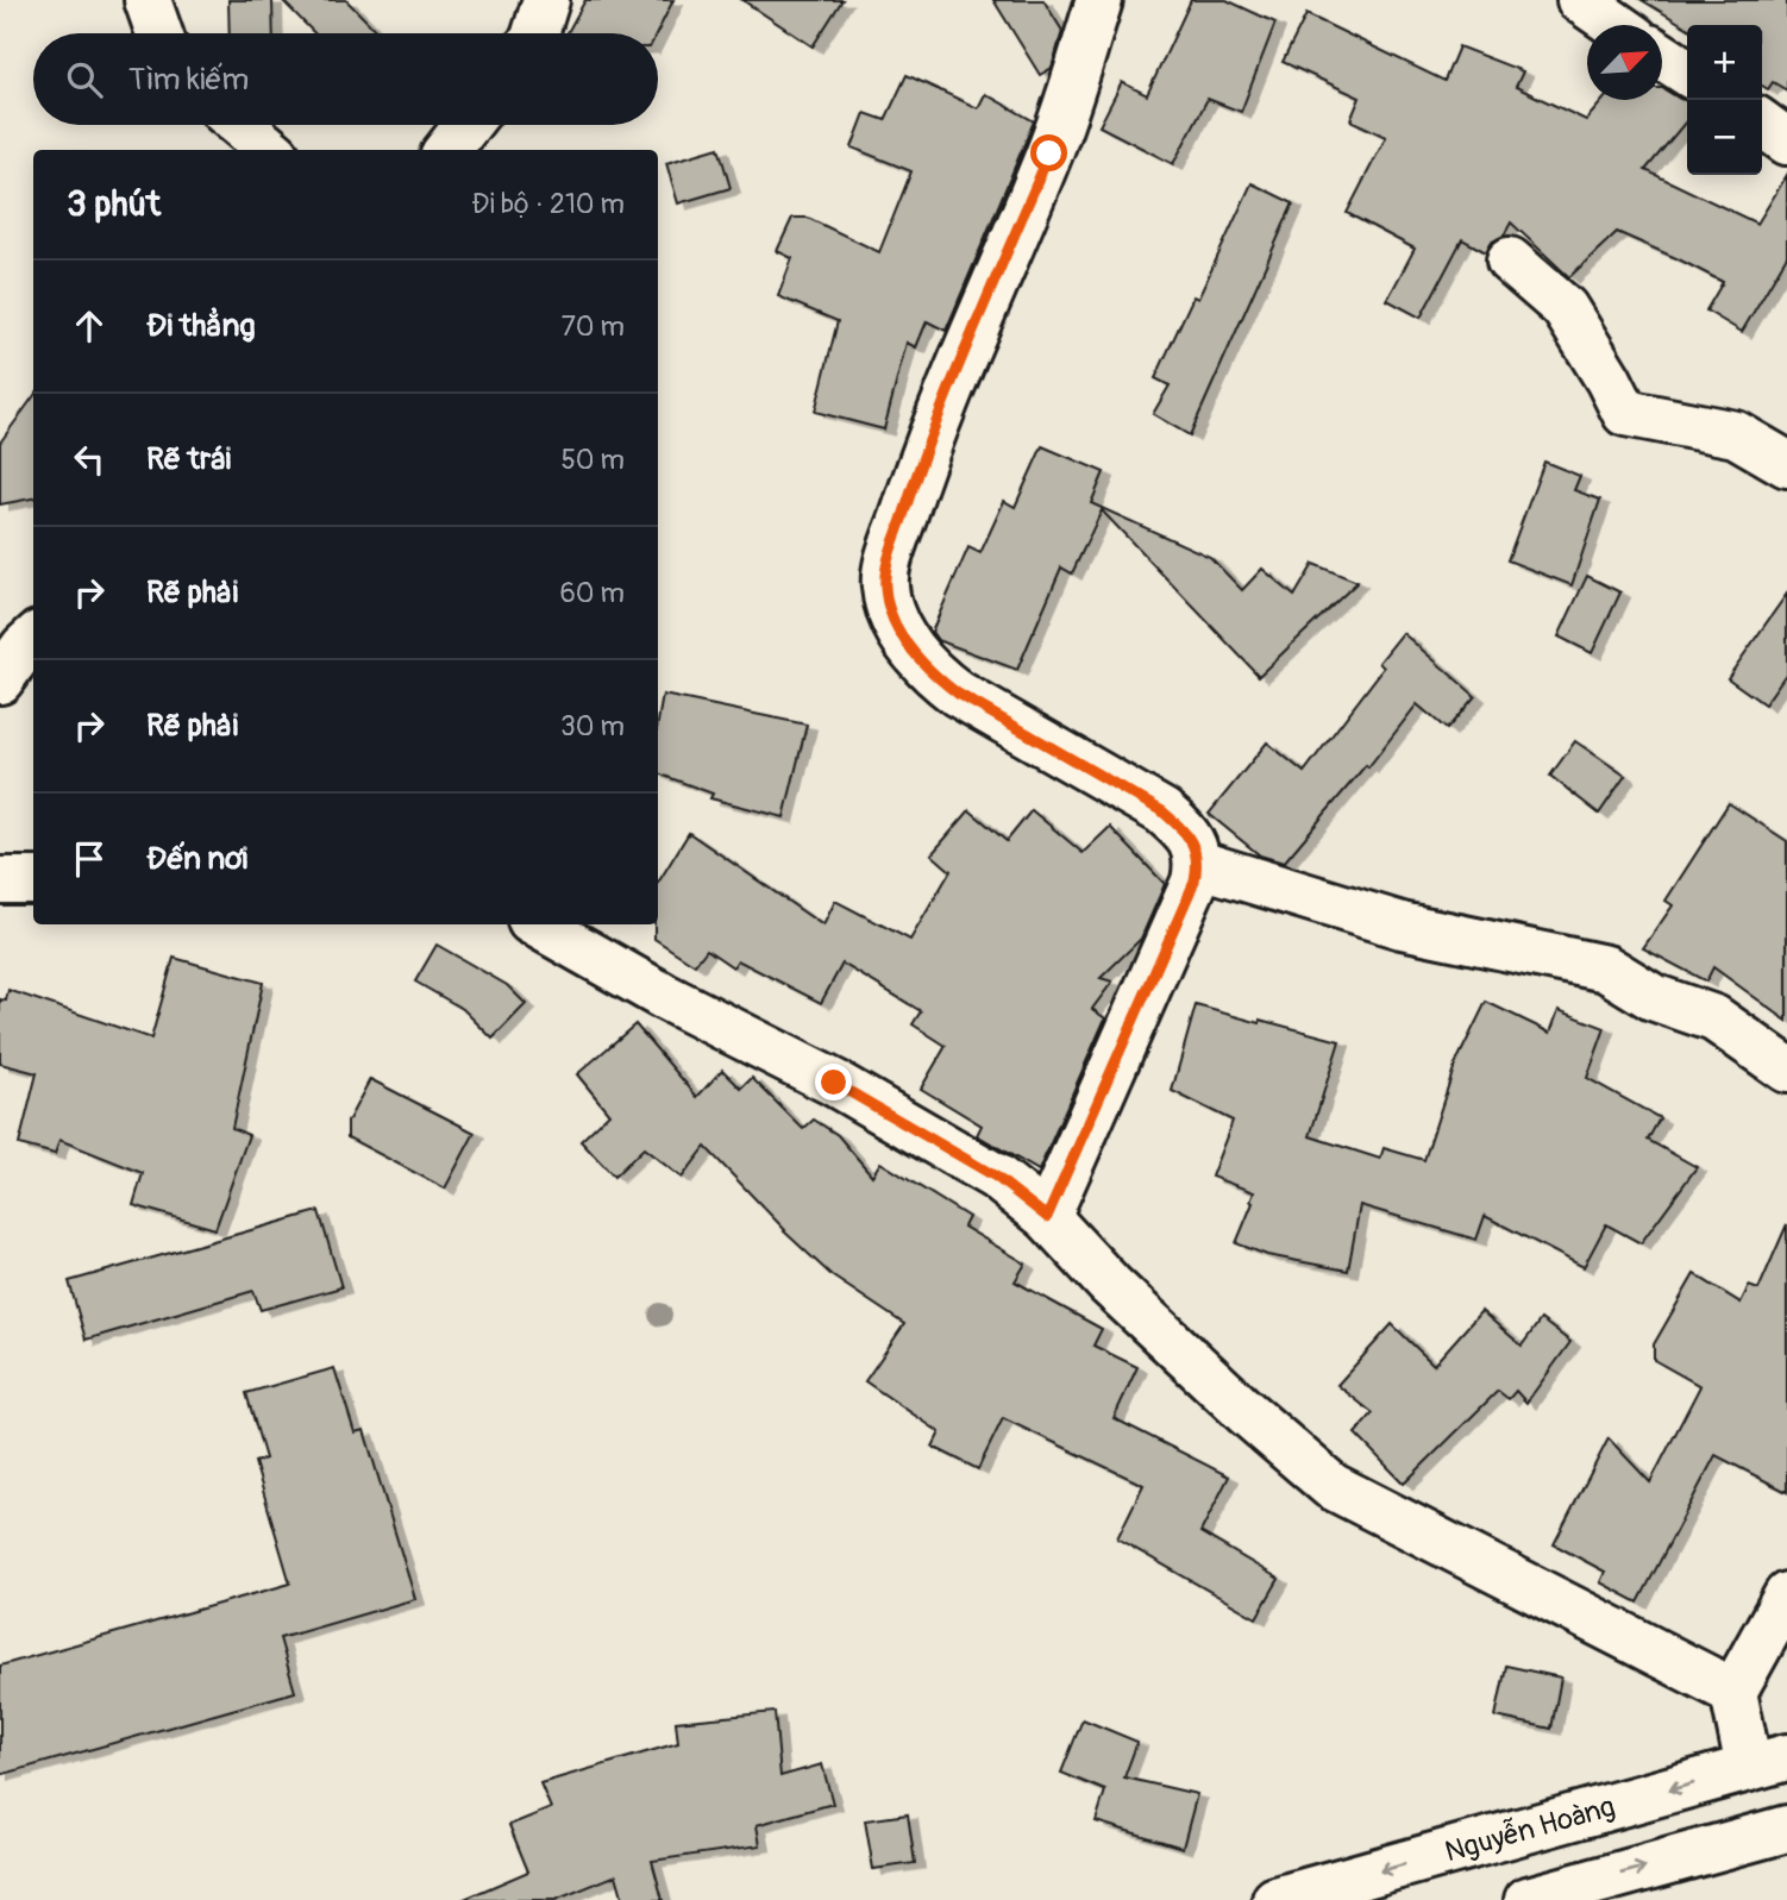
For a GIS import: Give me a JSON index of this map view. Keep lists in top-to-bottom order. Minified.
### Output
{"streets":{"main road":["Nguyễn Hoàng"]},"north":"top right","page":{"map_buttons":["+","−"],"search":"Tìm kiếm","heading":["3 phút","Đi bộ · 210 m"],"list":[["Đi thẳng","70 m"],["Rẽ trái","50 m"],["Rẽ phải","60 m"],["Rẽ phải","30 m"],"Đến nơi"]}}
